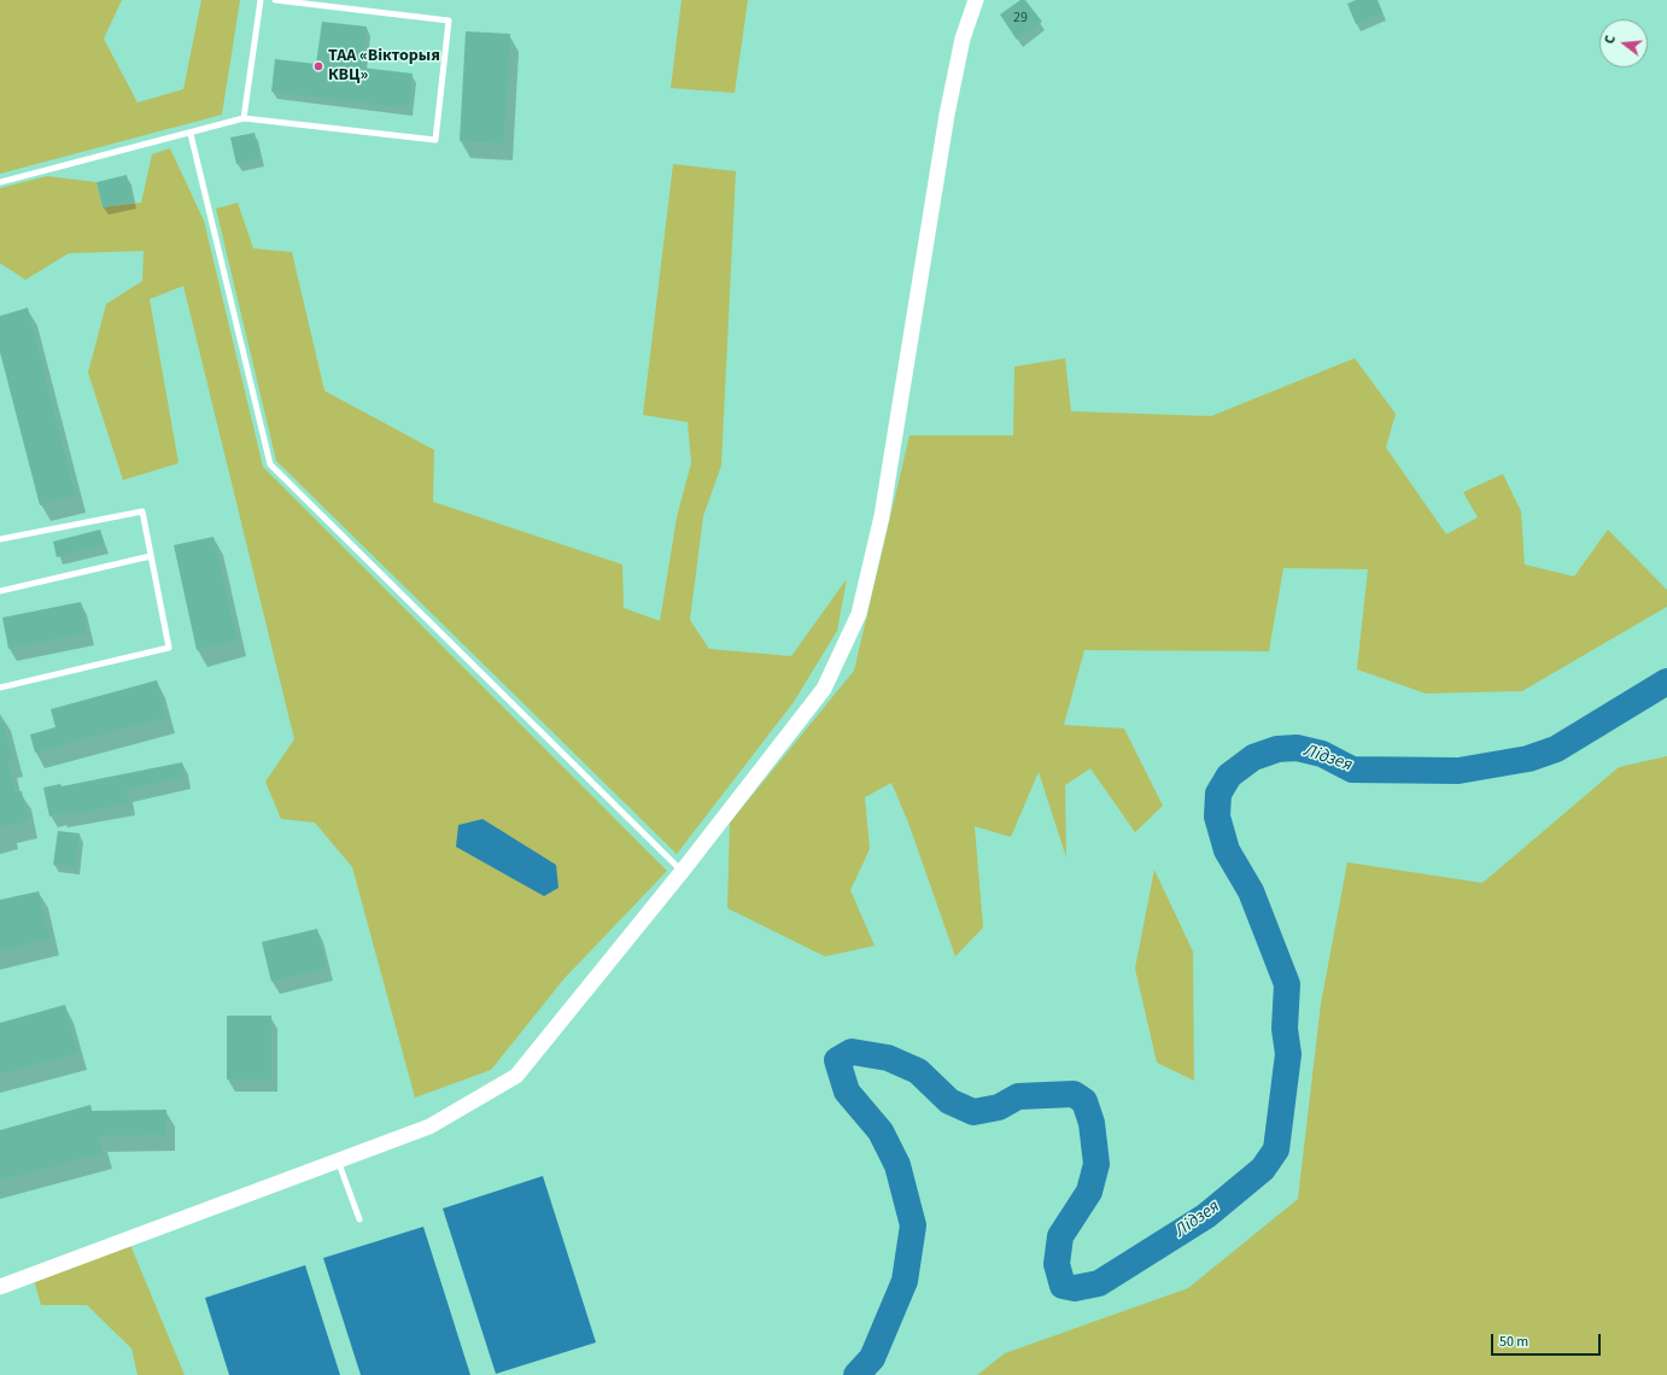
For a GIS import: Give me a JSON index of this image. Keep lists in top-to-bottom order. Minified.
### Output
{"water":["Лідзея"],"places":["ТАА «Вікторыя КВЦ»"],"house_numbers":["29"],"scale_bar":"50 m","north":"left"}
